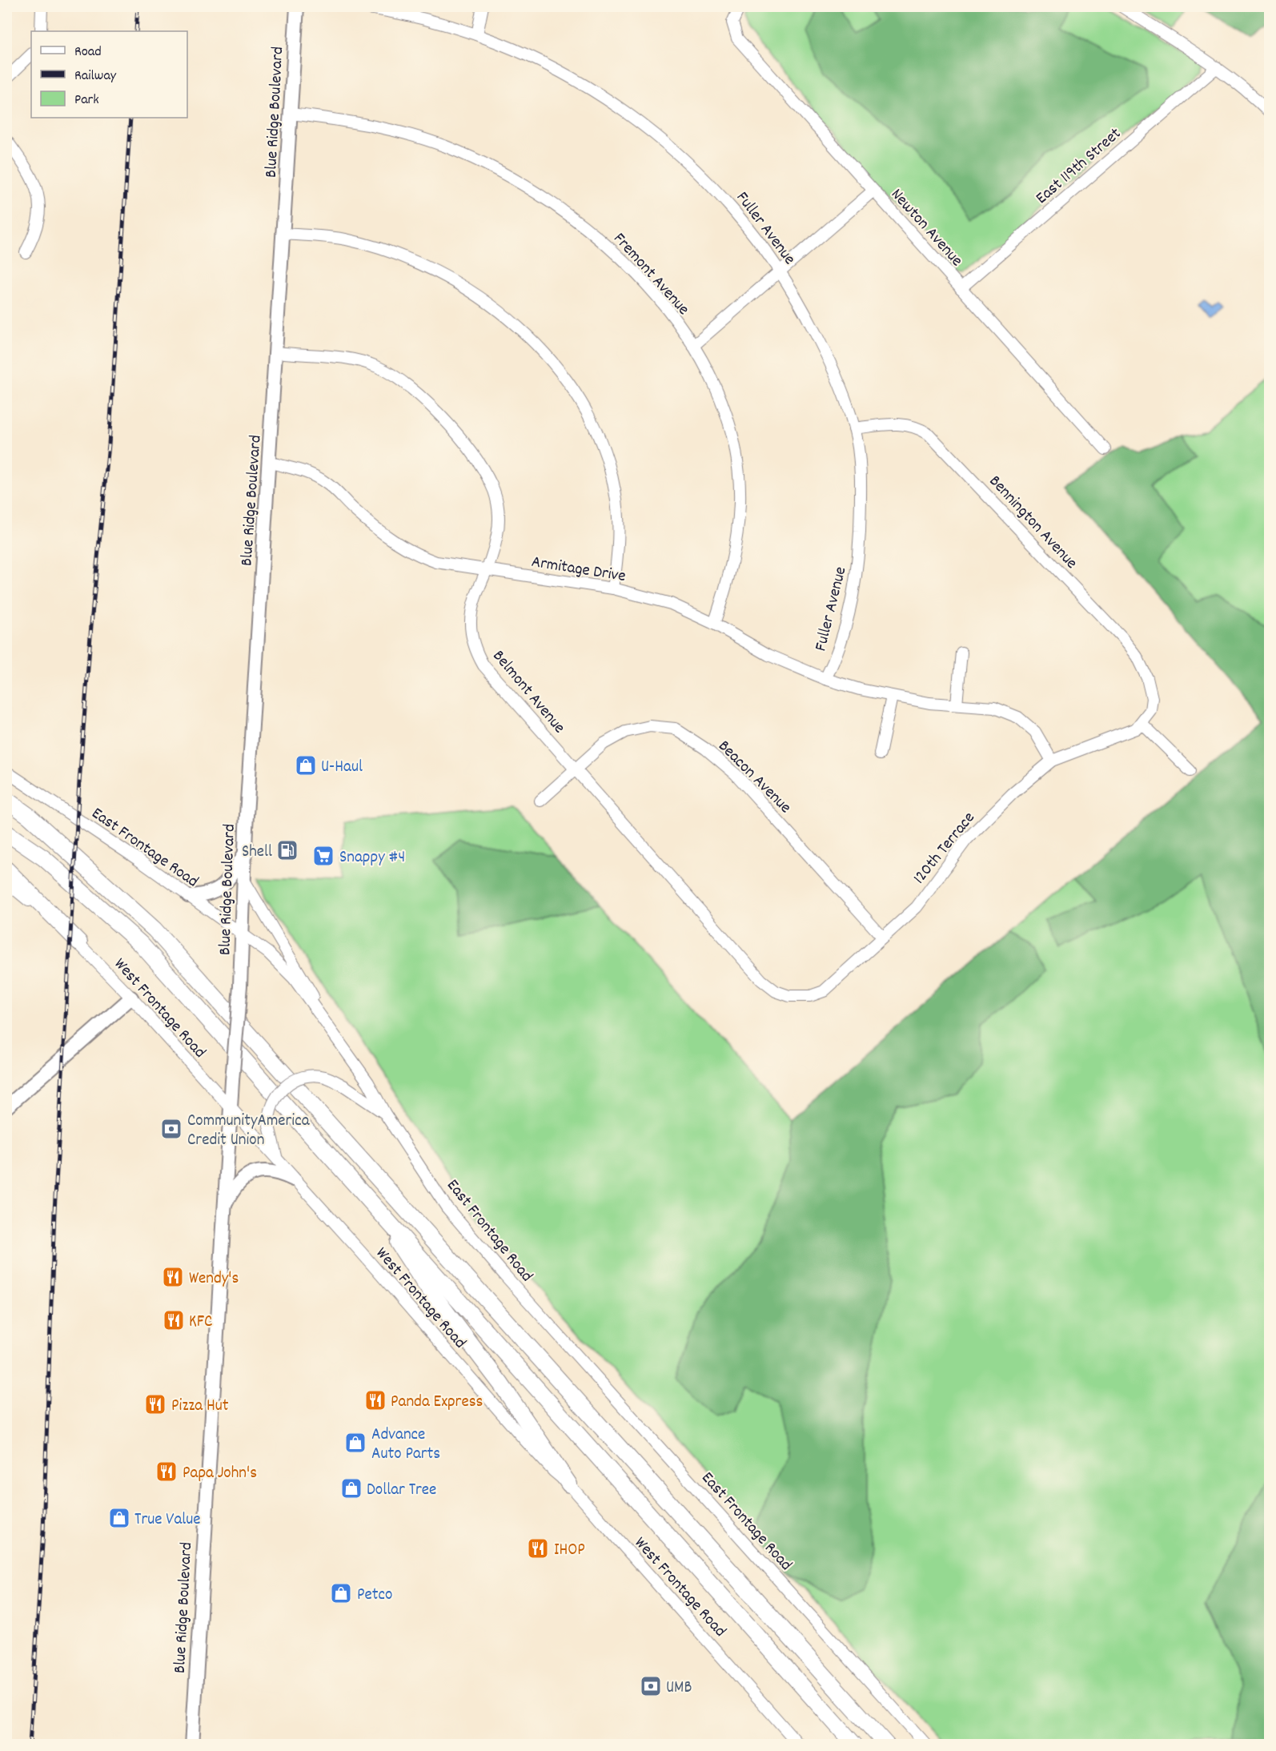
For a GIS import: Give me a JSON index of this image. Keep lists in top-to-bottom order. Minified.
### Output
{"streets":{"main road":["Blue Ridge Boulevard"],"street":["East 119th Street","Newton Avenue","Fuller Avenue","Fremont Avenue","Bennington Avenue","Armitage Drive","Belmont Avenue","Beacon Avenue","East Frontage Road","120th Terrace","West Frontage Road"]},"crossings":[["Blue Ridge Boulevard","Fremont Avenue"],["Blue Ridge Boulevard","Armitage Drive"],["Blue Ridge Boulevard","Belmont Avenue"],["Blue Ridge Boulevard","East Frontage Road"],["Blue Ridge Boulevard","West Frontage Road"],["East 119th Street","Newton Avenue"],["Fuller Avenue","Bennington Avenue"],["Fuller Avenue","Armitage Drive"],["Fremont Avenue","Armitage Drive"],["Bennington Avenue","120th Terrace"],["Armitage Drive","Belmont Avenue"],["Armitage Drive","120th Terrace"],["Belmont Avenue","Beacon Avenue"],["Belmont Avenue","120th Terrace"],["Beacon Avenue","120th Terrace"]],"places":{"shop":["U-Haul","Advance Auto Parts","Dollar Tree","True Value","Petco"],"fuel station":["Shell"],"supermarket":["Snappy #4"],"bank":["CommunityAmerica Credit Union","UMB"],"restaurant":["Wendy's","KFC","Panda Express","Pizza Hut","Papa John's","IHOP"]},"legend":["Road","Railway","Park"]}
